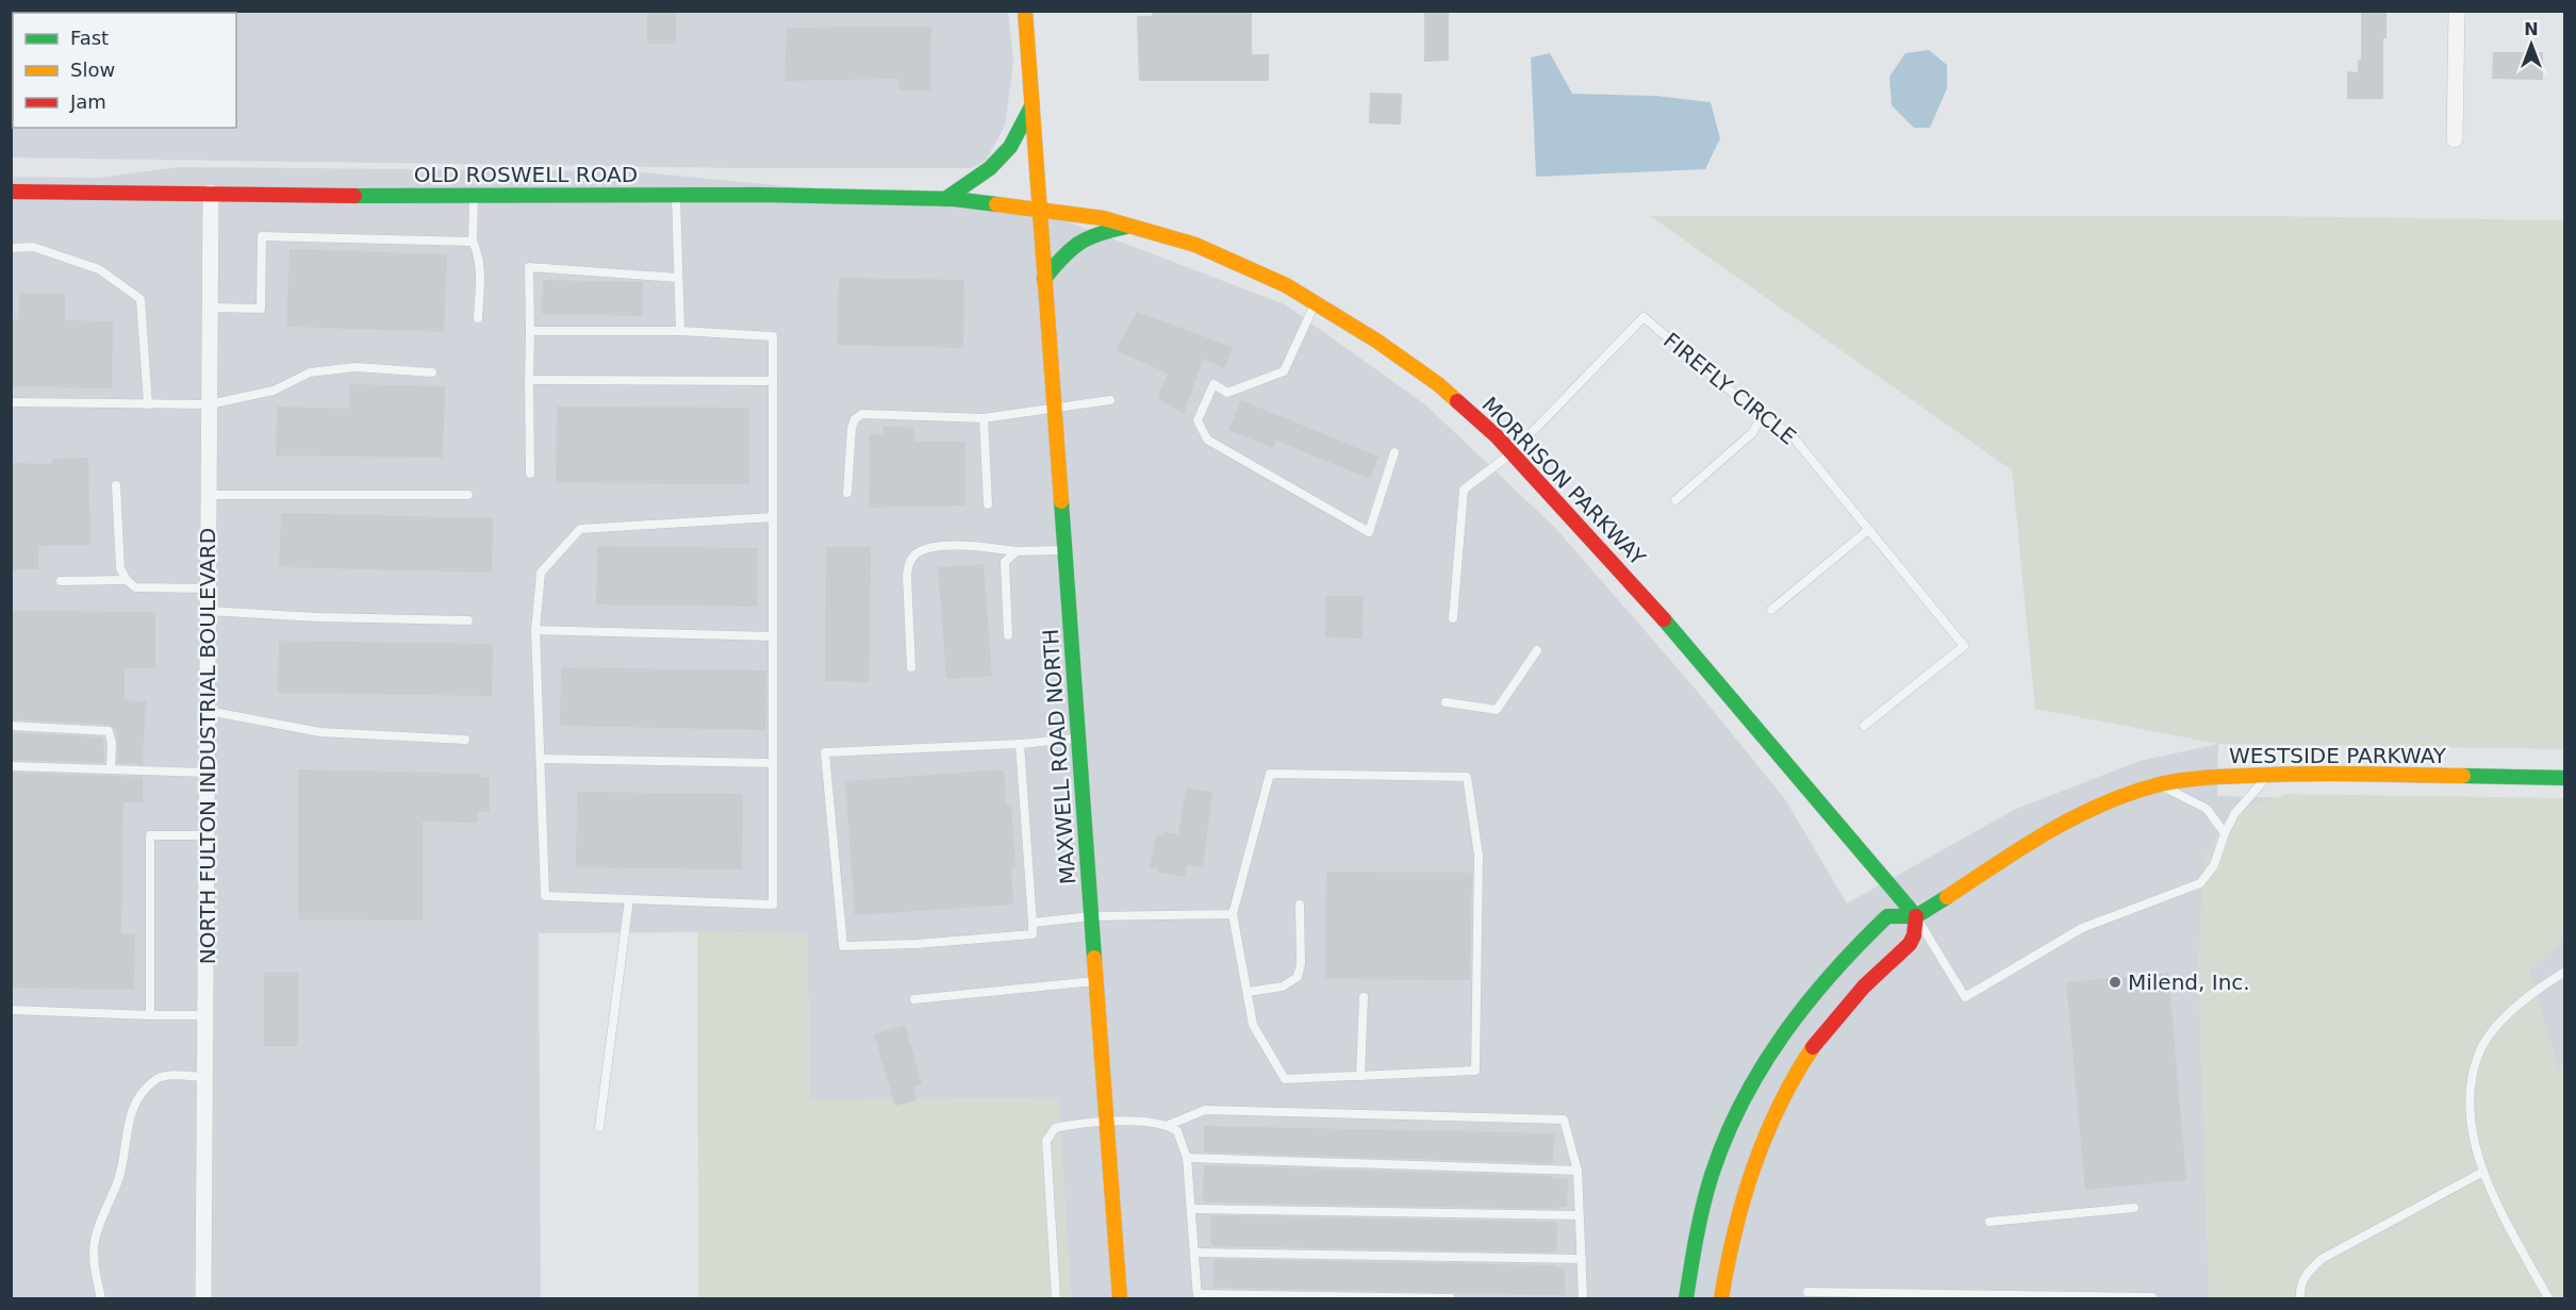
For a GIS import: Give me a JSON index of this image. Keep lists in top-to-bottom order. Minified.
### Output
{"streets":{"street":["OLD ROSWELL ROAD","MORRISON PARKWAY","NORTH FULTON INDUSTRIAL BOULEVARD","WESTSIDE PARKWAY","MAXWELL ROAD NORTH"],"lane":["FIREFLY CIRCLE"]},"crossings":[["OLD ROSWELL ROAD","MORRISON PARKWAY"],["OLD ROSWELL ROAD","NORTH FULTON INDUSTRIAL BOULEVARD"],["OLD ROSWELL ROAD","MAXWELL ROAD NORTH"],["FIREFLY CIRCLE","MORRISON PARKWAY"],["MORRISON PARKWAY","WESTSIDE PARKWAY"],["MORRISON PARKWAY","MAXWELL ROAD NORTH"]],"places":["Milend, Inc."],"legend":["Fast","Slow","Jam"],"north":"top"}
